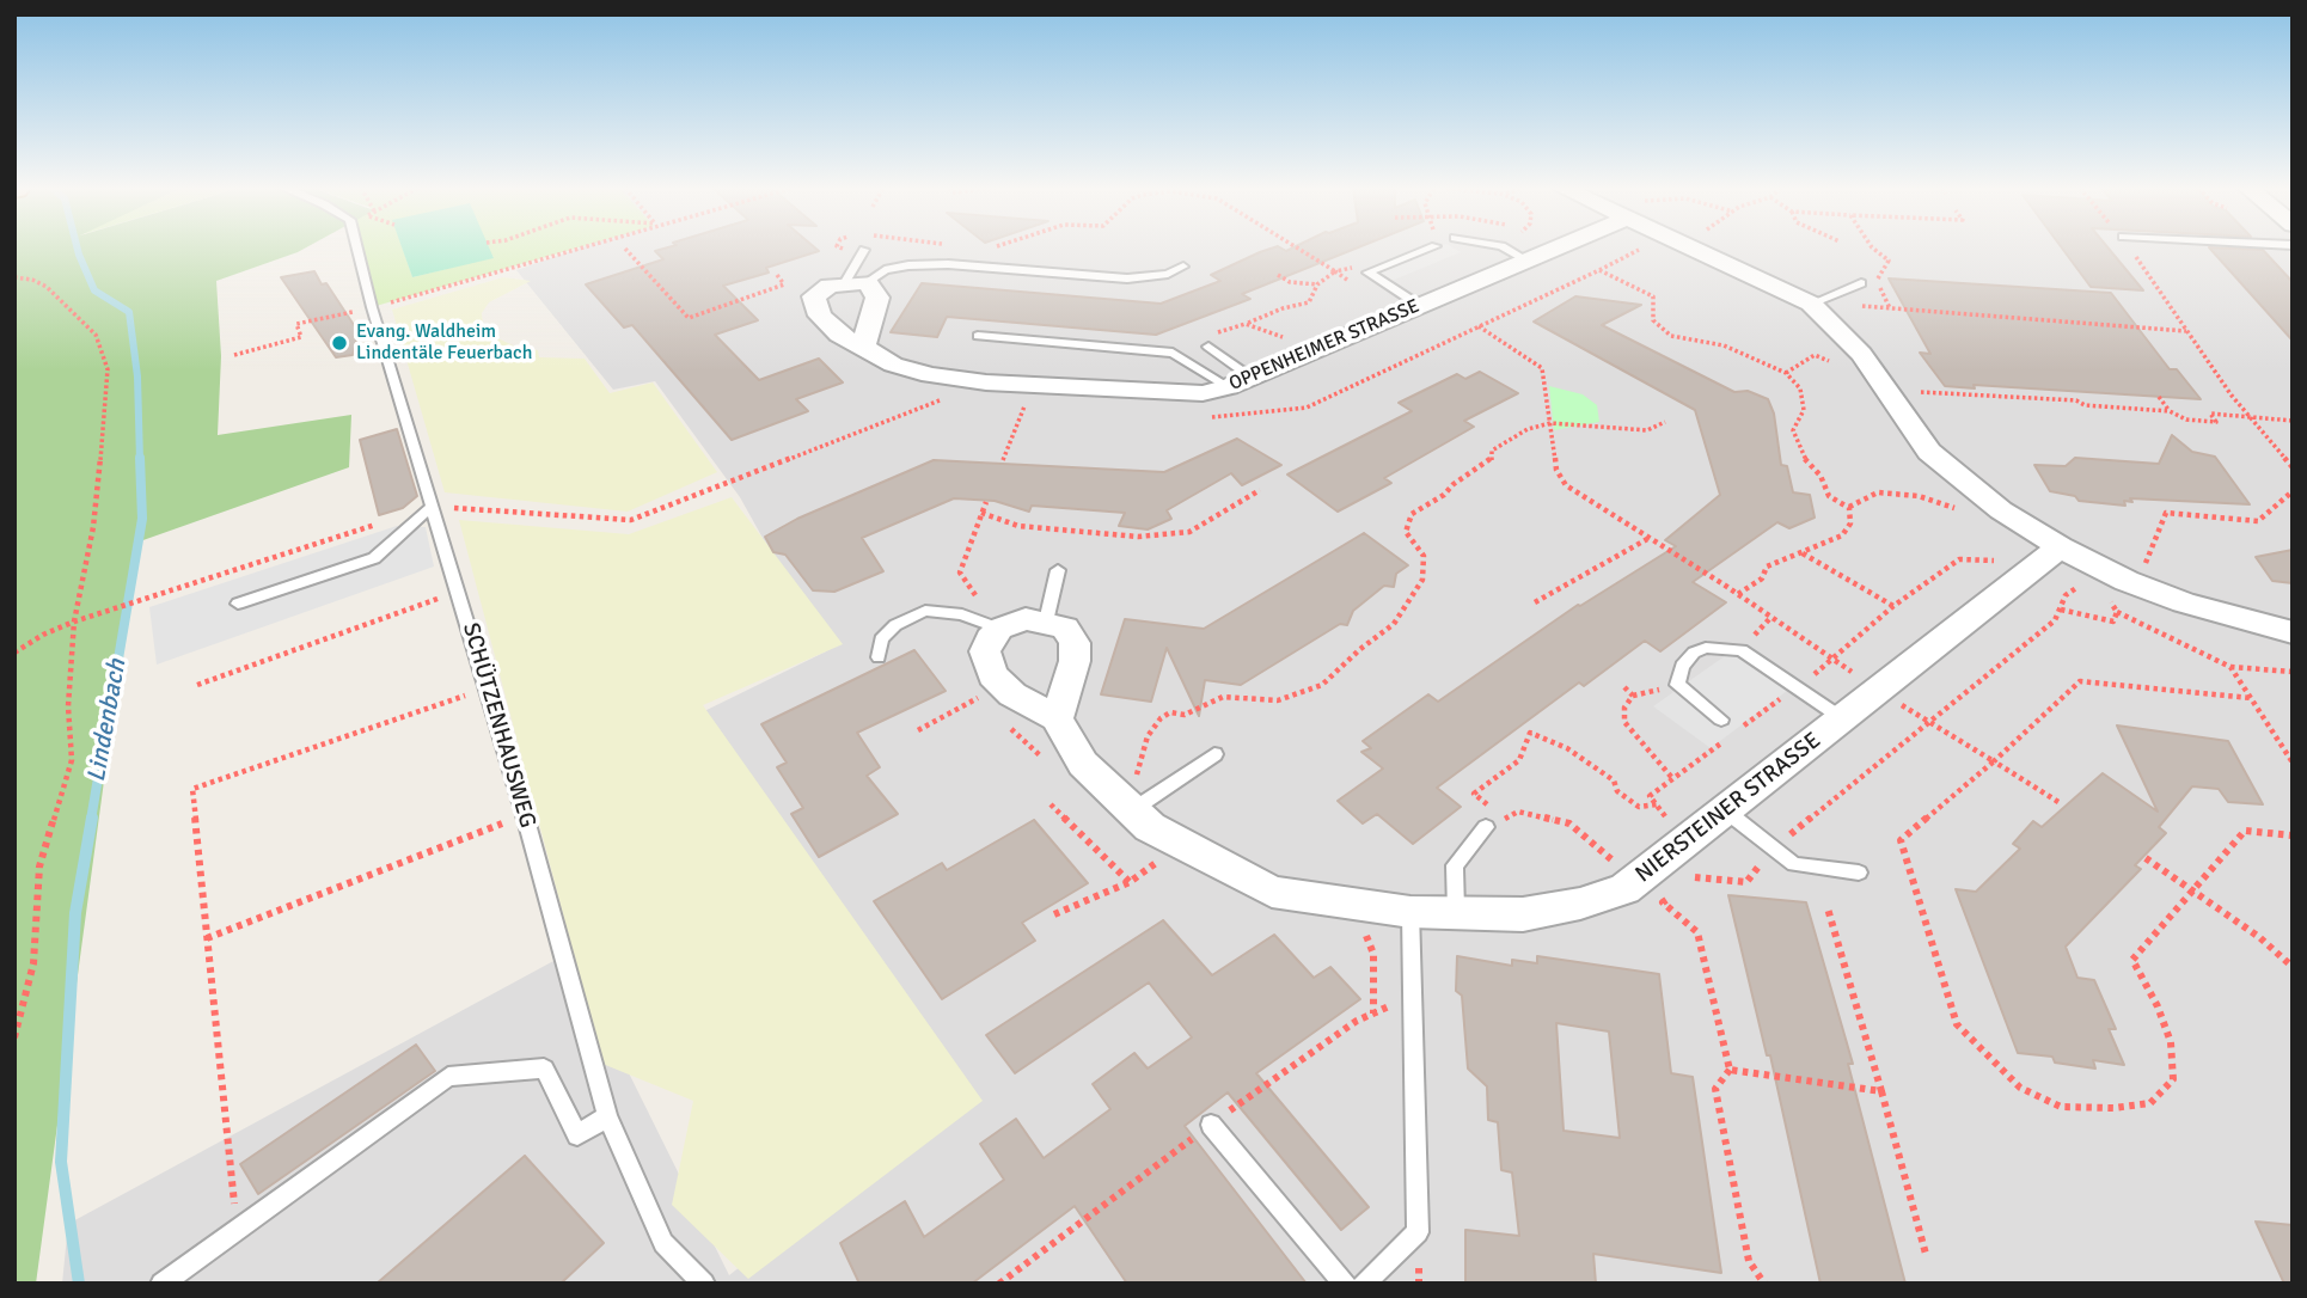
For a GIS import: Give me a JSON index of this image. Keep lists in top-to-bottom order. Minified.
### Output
{"streets":{"street":["OPPENHEIMER STRASSE","NIERSTEINER STRASSE"],"lane":["SCHÜTZENHAUSWEG"]},"water":["Lindenbach"],"places":["Evang. Waldheim Lindentäle Feuerbach"]}
